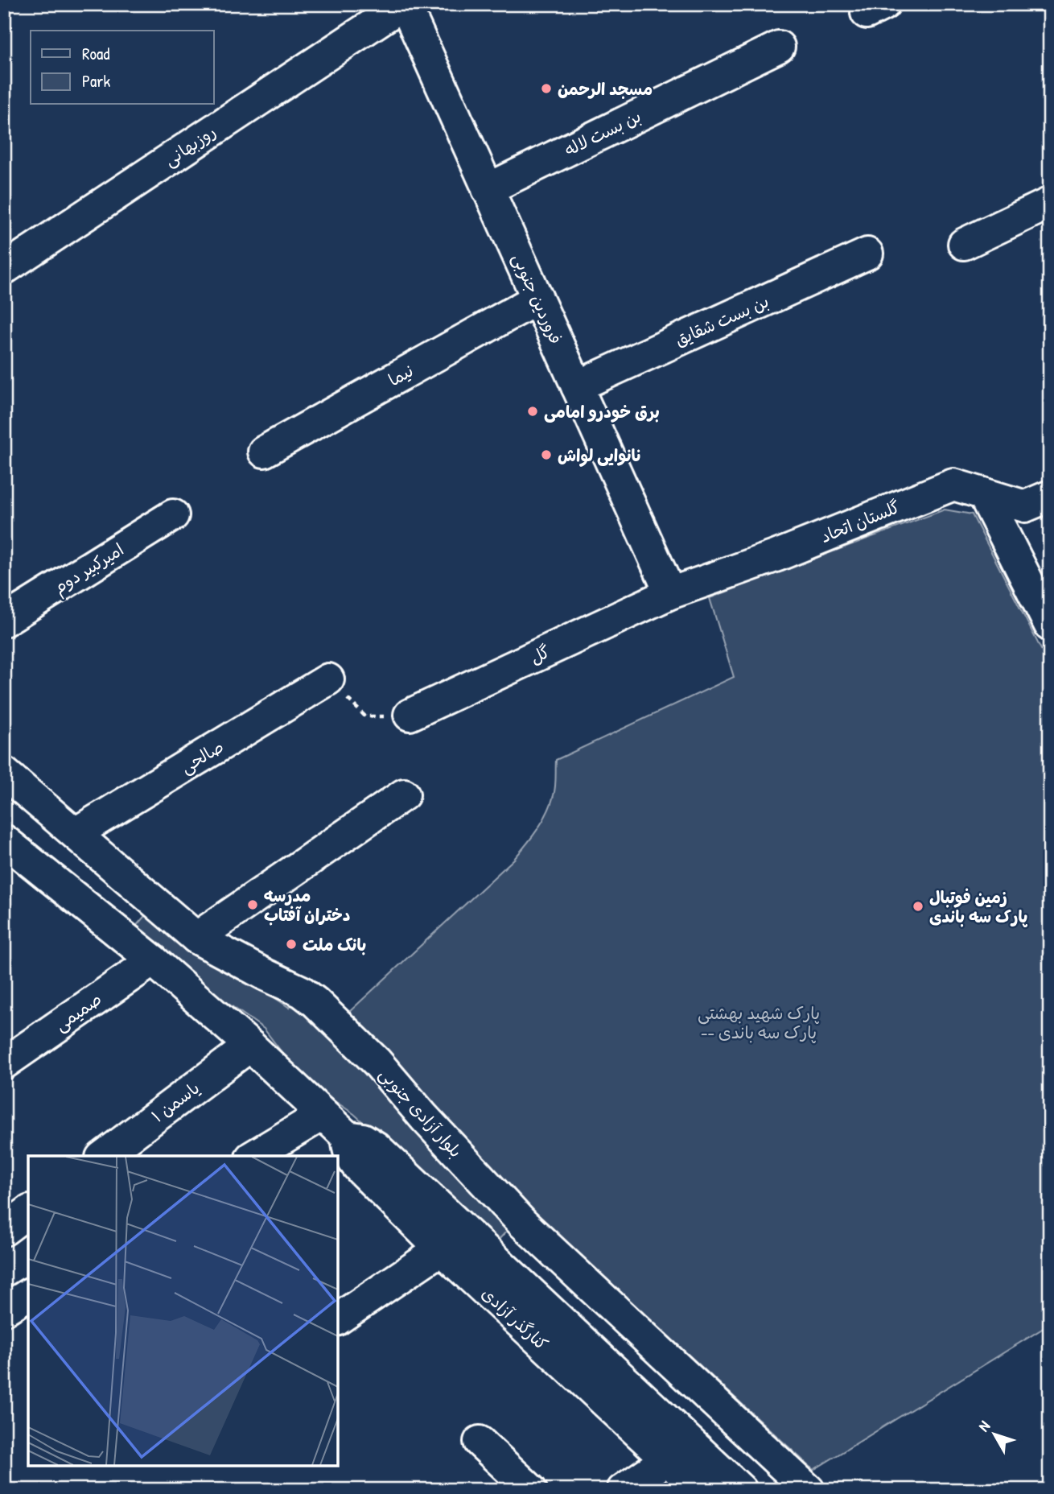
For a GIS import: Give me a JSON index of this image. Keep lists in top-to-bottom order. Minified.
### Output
{"streets":{"street":["بن بست لاله","روزبهانی","فروردین جنوبی","بن بست شقایق","نیما","گلستان اتحاد","امیرکبیر دوم","گل","صالحی","صمیمی","یاسمن ۱","بلوار آزادی جنوبی","کنارگذر آزادی"]},"crossings":[["بن بست لاله","فروردین جنوبی"],["روزبهانی","فروردین جنوبی"],["فروردین جنوبی","بن بست شقایق"],["فروردین جنوبی","نیما"],["فروردین جنوبی","گلستان اتحاد"],["فروردین جنوبی","گل"],["گلستان اتحاد","گل"],["صالحی","بلوار آزادی جنوبی"]],"parks":["پارک شهید بهشتی -- پارک سه باندی"],"places":["مسجد الرحمن","برق خودرو امامی","نانوایی لواش","مدرسه دختران آفتاب","زمین فوتبال پارک سه باندی","بانک ملت"],"legend":["Road","Park"],"north":"top left"}
